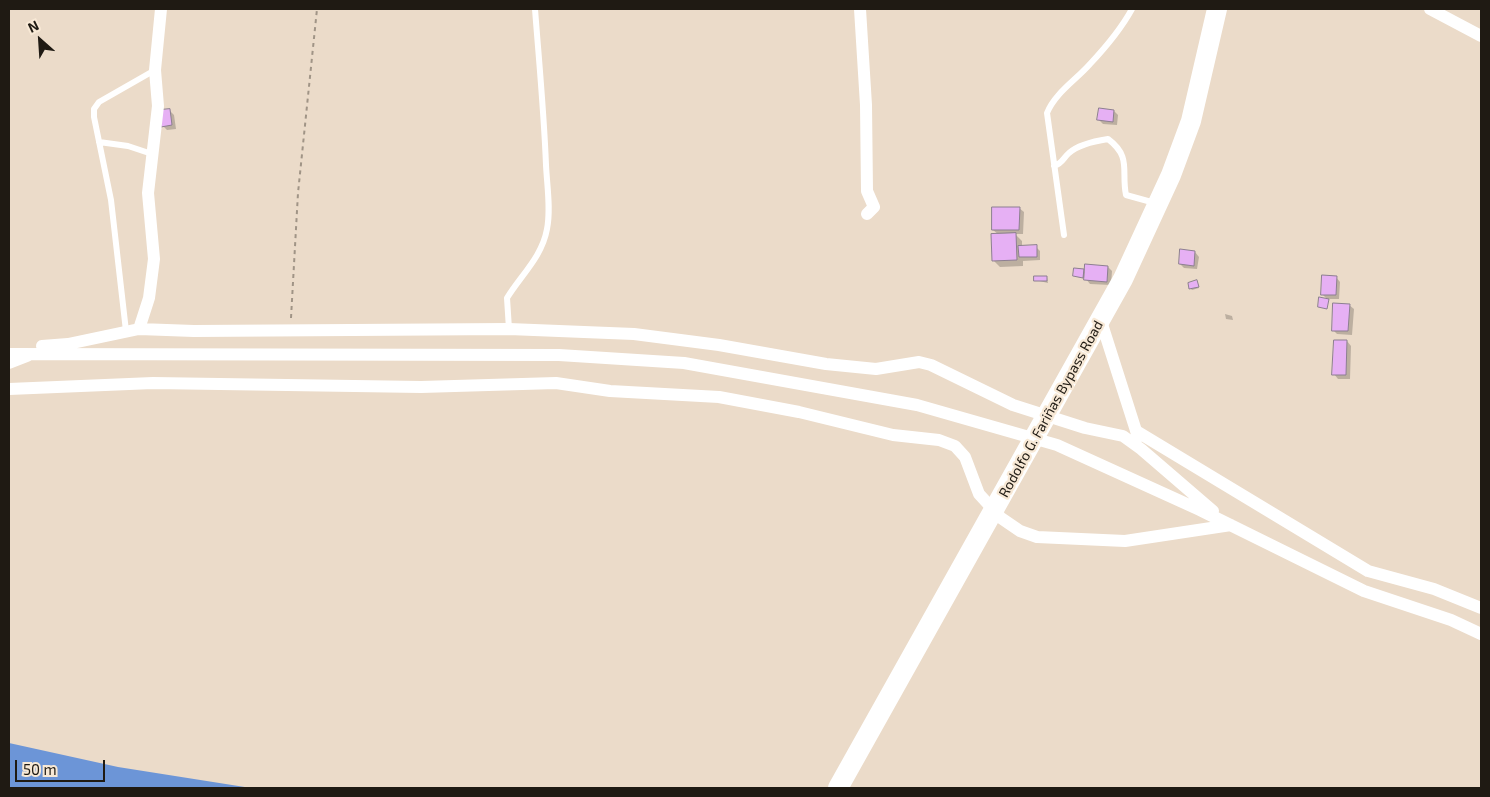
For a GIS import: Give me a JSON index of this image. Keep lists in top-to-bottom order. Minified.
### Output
{"streets":{"main road":["Rodolfo G. Fariñas Bypass Road"]},"scale_bar":"50 m","north":"top left"}
